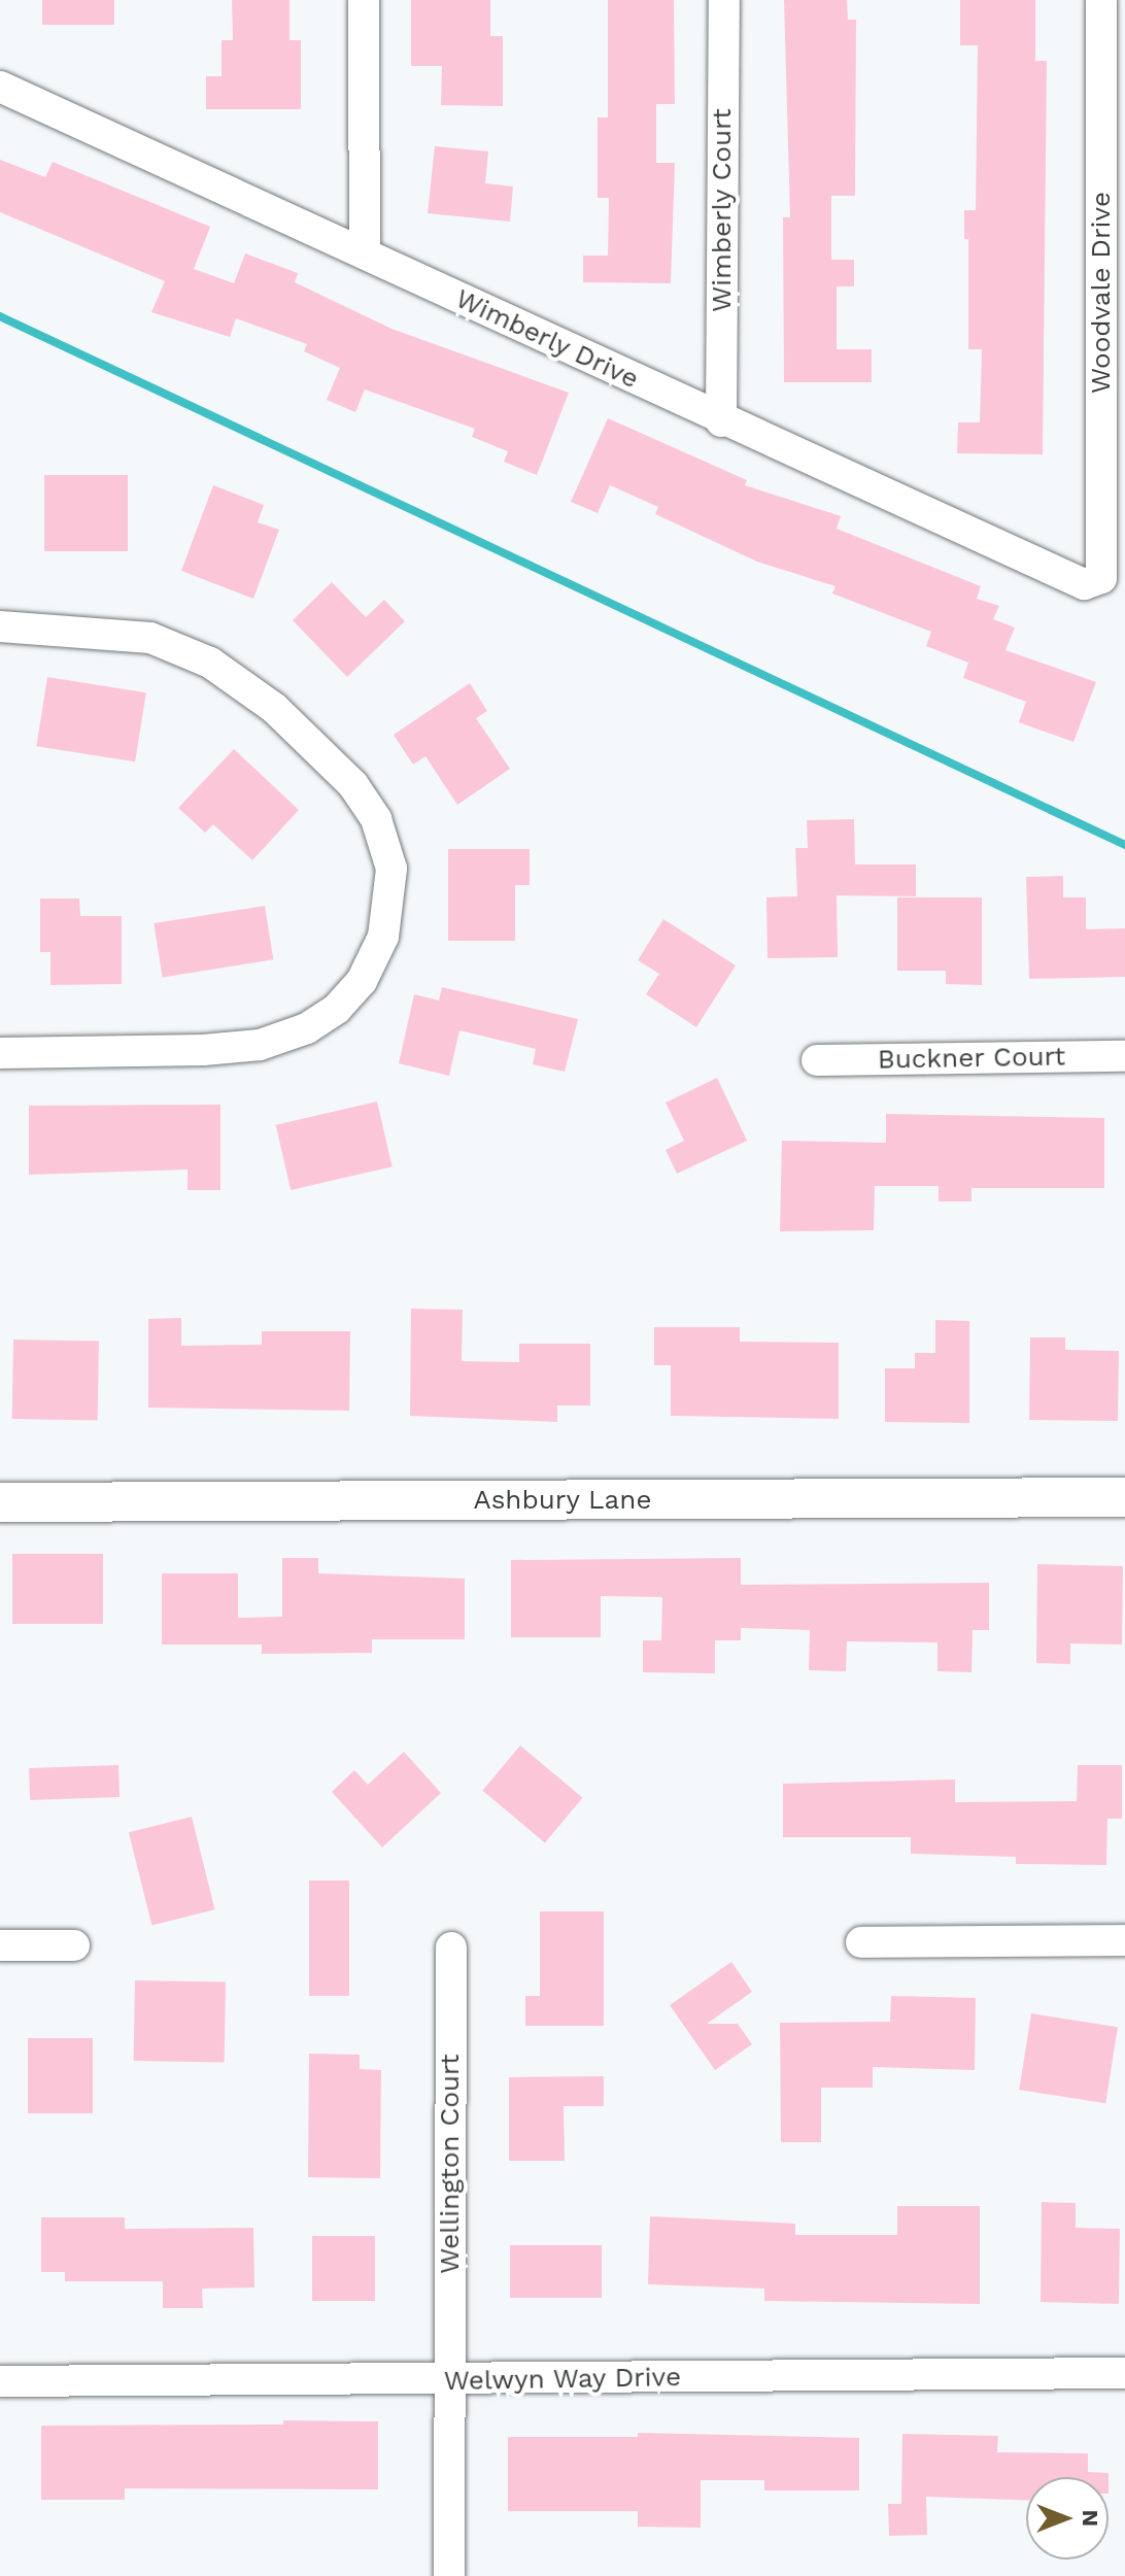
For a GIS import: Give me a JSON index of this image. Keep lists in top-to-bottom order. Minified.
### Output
{"streets":{"street":["Wimberly Court","Woodvale Drive","Wimberly Drive","Buckner Court","Ashbury Lane","Wellington Court","Welwyn Way Drive"]},"crossings":[["Wimberly Court","Wimberly Drive"],["Woodvale Drive","Wimberly Drive"],["Wellington Court","Welwyn Way Drive"]],"north":"right"}
